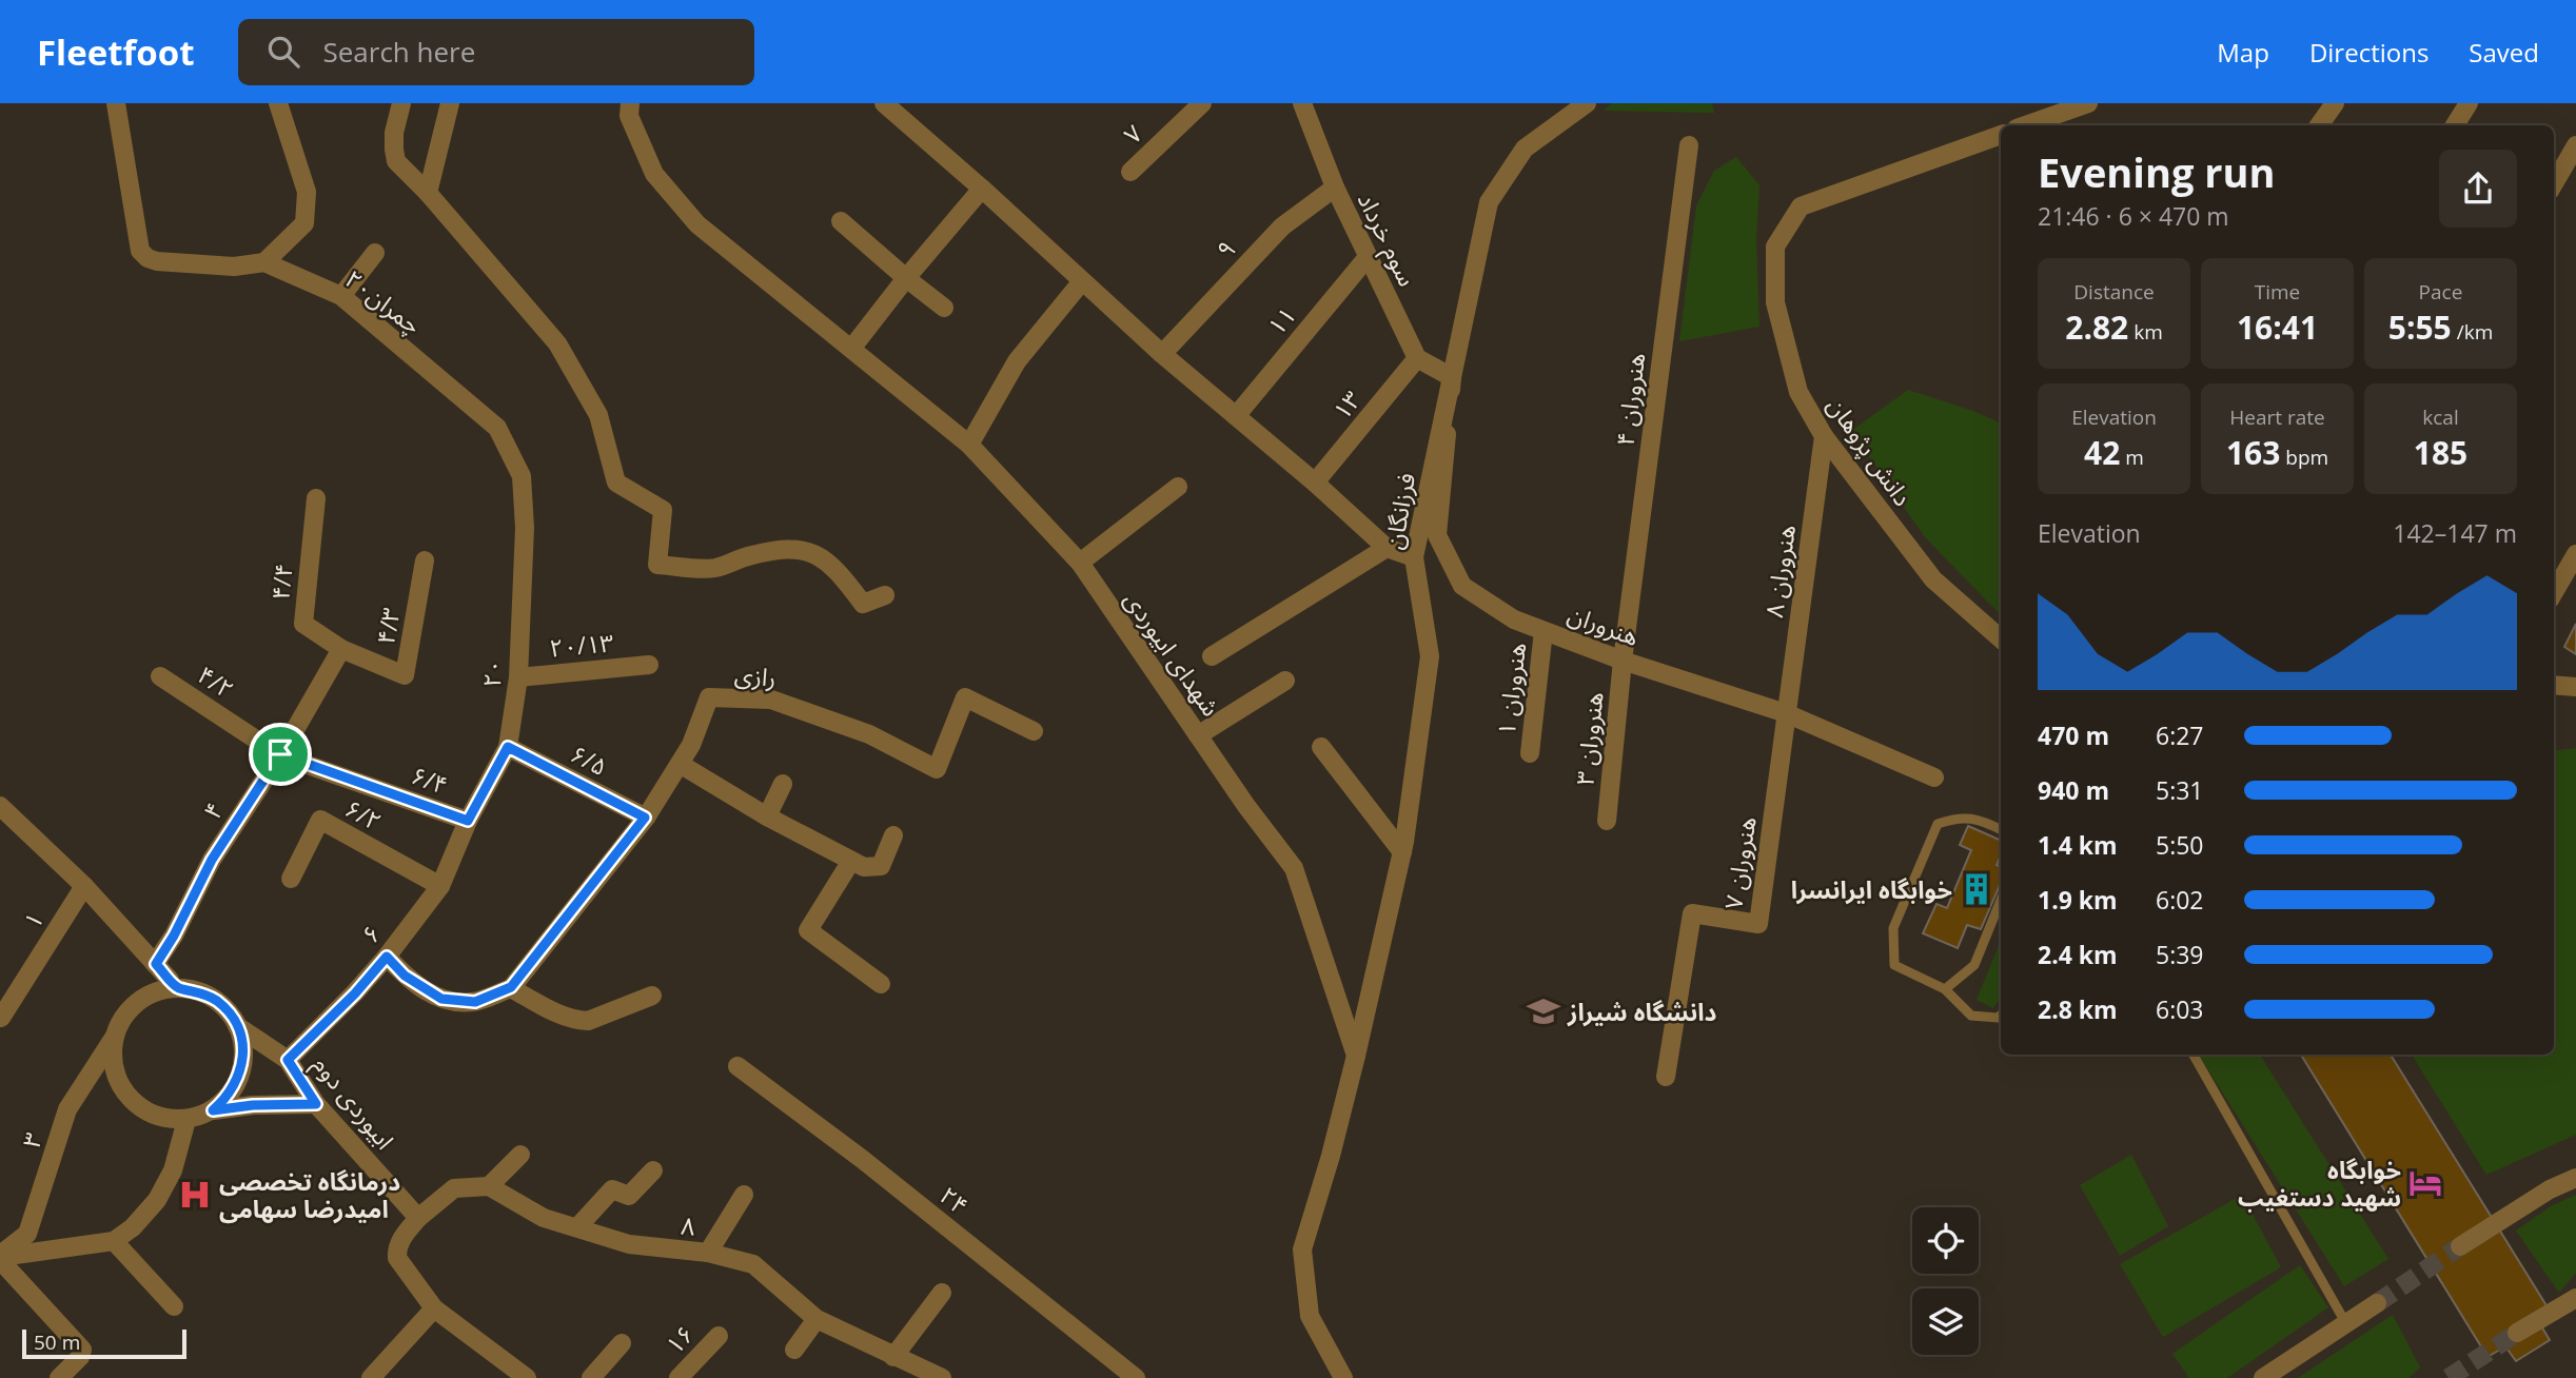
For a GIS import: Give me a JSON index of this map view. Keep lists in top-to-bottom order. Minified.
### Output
{"streets":{"street":["۷","سوم خرداد","۹","چمران۲۰","۱۱","هنروران ۴","۱۳","دانش پژوهان","فرزانگان","هنروران ۸","۴/۴","هنروران","۴/۳","۲۰/۱۳","شهدای ابیوردی","۲۰","رازی","۴/۲","هنروران ۱","هنروران ۳","۶/۵","۶/۴","۴","۶/۲","هنروران ۷","۱","۶","ابیوردی دوم","۳","۲۴","۸","۱۶"]},"crossings":[["سوم خرداد","۹"],["سوم خرداد","۱۱"],["سوم خرداد","۱۳"],["چمران۲۰","۲۰"],["هنروران ۴","هنروران"],["هنروران ۴","هنروران ۳"],["دانش پژوهان","هنروران ۸"],["فرزانگان","هنروران"],["فرزانگان","شهدای ابیوردی"],["هنروران ۸","هنروران"],["هنروران ۸","هنروران ۷"],["۴/۴","۴/۳"],["۴/۴","۴"],["هنروران","هنروران ۱"],["هنروران","هنروران ۳"],["هنروران","هنروران ۷"],["۴/۳","۴"],["۲۰/۱۳","۲۰"],["۲۰","۶/۵"],["۲۰","۶/۴"],["۲۰","۶"],["رازی","۶/۵"],["۴/۲","۶/۴"],["۴/۲","۴"],["۶/۴","۶"],["۶/۲","۶"],["۶","ابیوردی دوم"],["ابیوردی دوم","۳"]],"places":{"building":["خوابگاه ایرانسرا"],"school or university":["دانشگاه شیراز"],"hotel":["خوابگاه شهید دستغیب"],"hospital":["درمانگاه تخصصی امیدرضا سهامی"]},"scale_bar":"50 m","page":{"header":"Fleetfoot","search":"Search here","nav":["Map","Directions","Saved"],"heading":["Evening run","21:46 · 6 × 470 m"],"stats":[["Distance","2.82 km"],["Time","16:41"],["Pace","5:55 /km"],["Elevation","42 m"],["Heart rate","163 bpm"],["kcal","185"]],"chart":["Elevation","142–147 m"],"list":[{"name":"470 m","note":"6:27"},{"name":"940 m","note":"5:31"},{"name":"1.4 km","note":"5:50"},{"name":"1.9 km","note":"6:02"},{"name":"2.4 km","note":"5:39"},{"name":"2.8 km","note":"6:03"}],"scale":"50 m"}}
